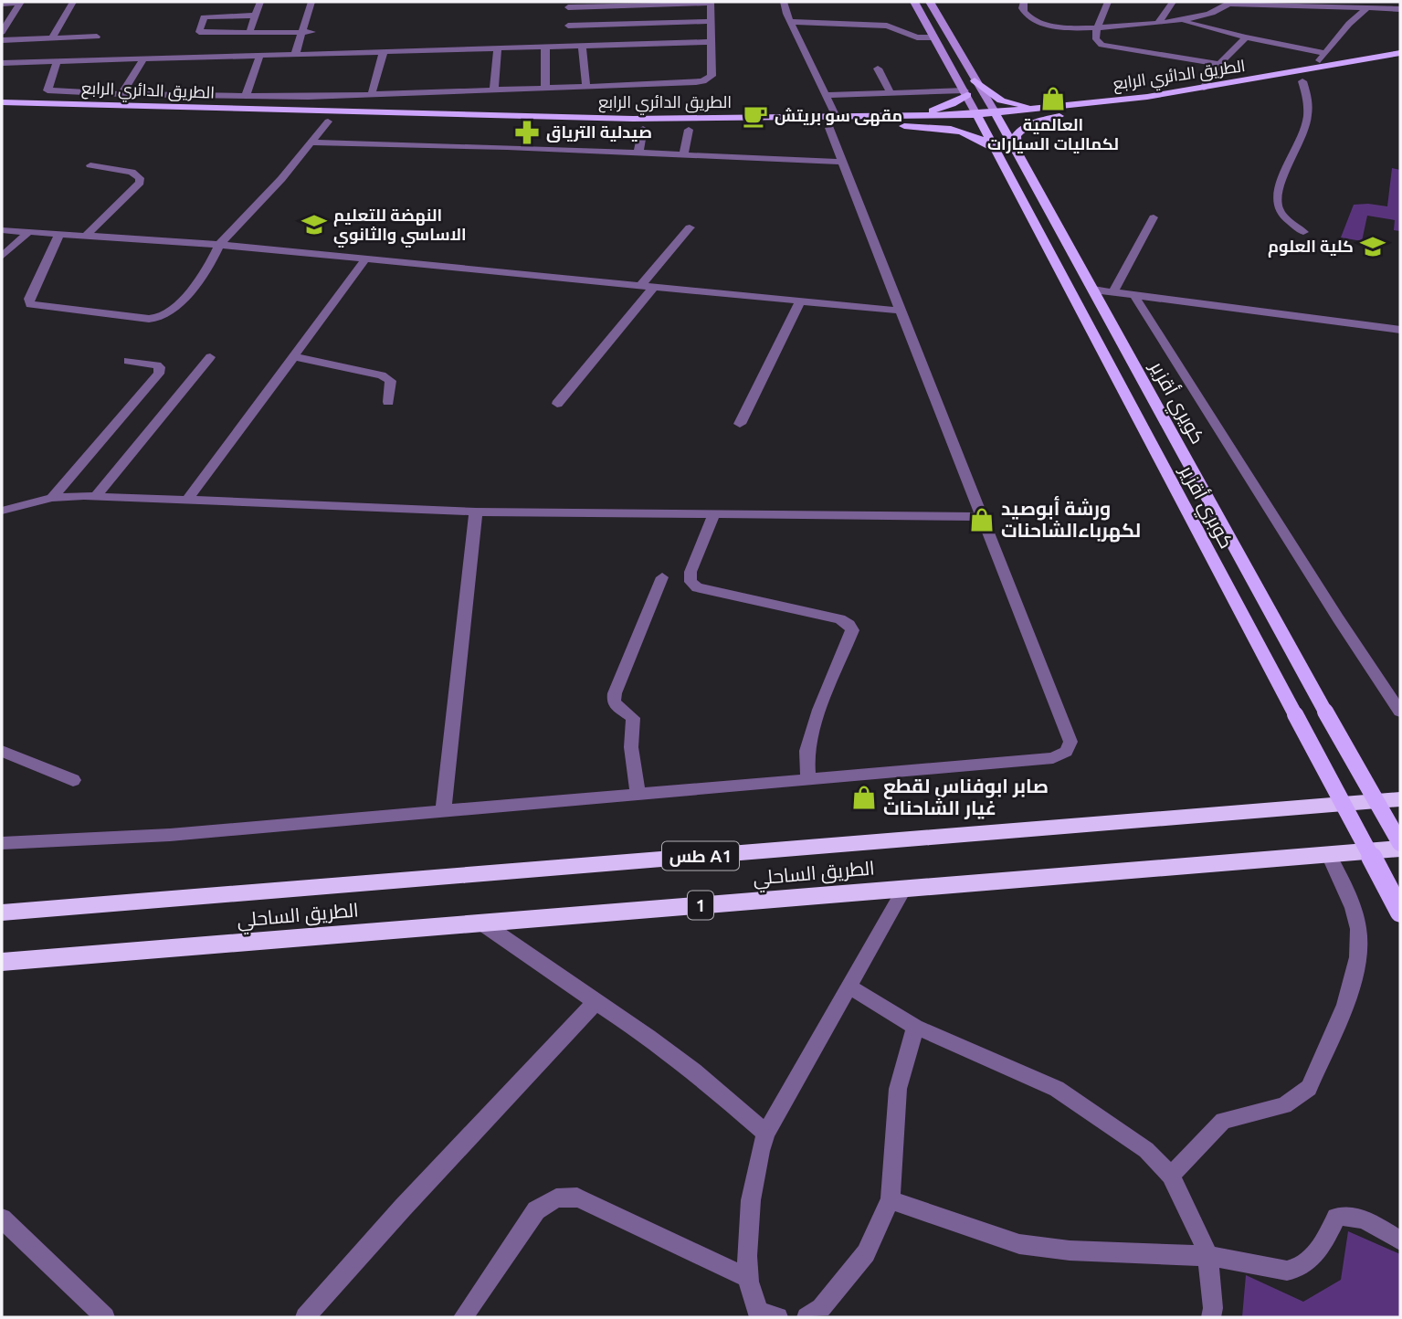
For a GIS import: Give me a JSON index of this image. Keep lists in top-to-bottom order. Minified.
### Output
{"streets":{"highway":["طس A1","الطريق الساحلي","1"],"main road":["الطريق الدائري الرابع","كويري أقزير","كوبري أقزير"]},"crossings":[["الطريق الدائري الرابع","كويري أقزير"],["الطريق الدائري الرابع","كوبري أقزير"]],"places":{"shop":["العالمية لكماليات السيارات","ورشة أبوصيد لكهرباءالشاحنات","صابر ابوفناس لقطع غيار الشاحنات"],"cafe":["مقهى سو بريتش"],"pharmacy":["صيدلية الترياق"],"school or university":["النهضة للتعليم الاساسي والثانوي","كلية العلوم"]}}
